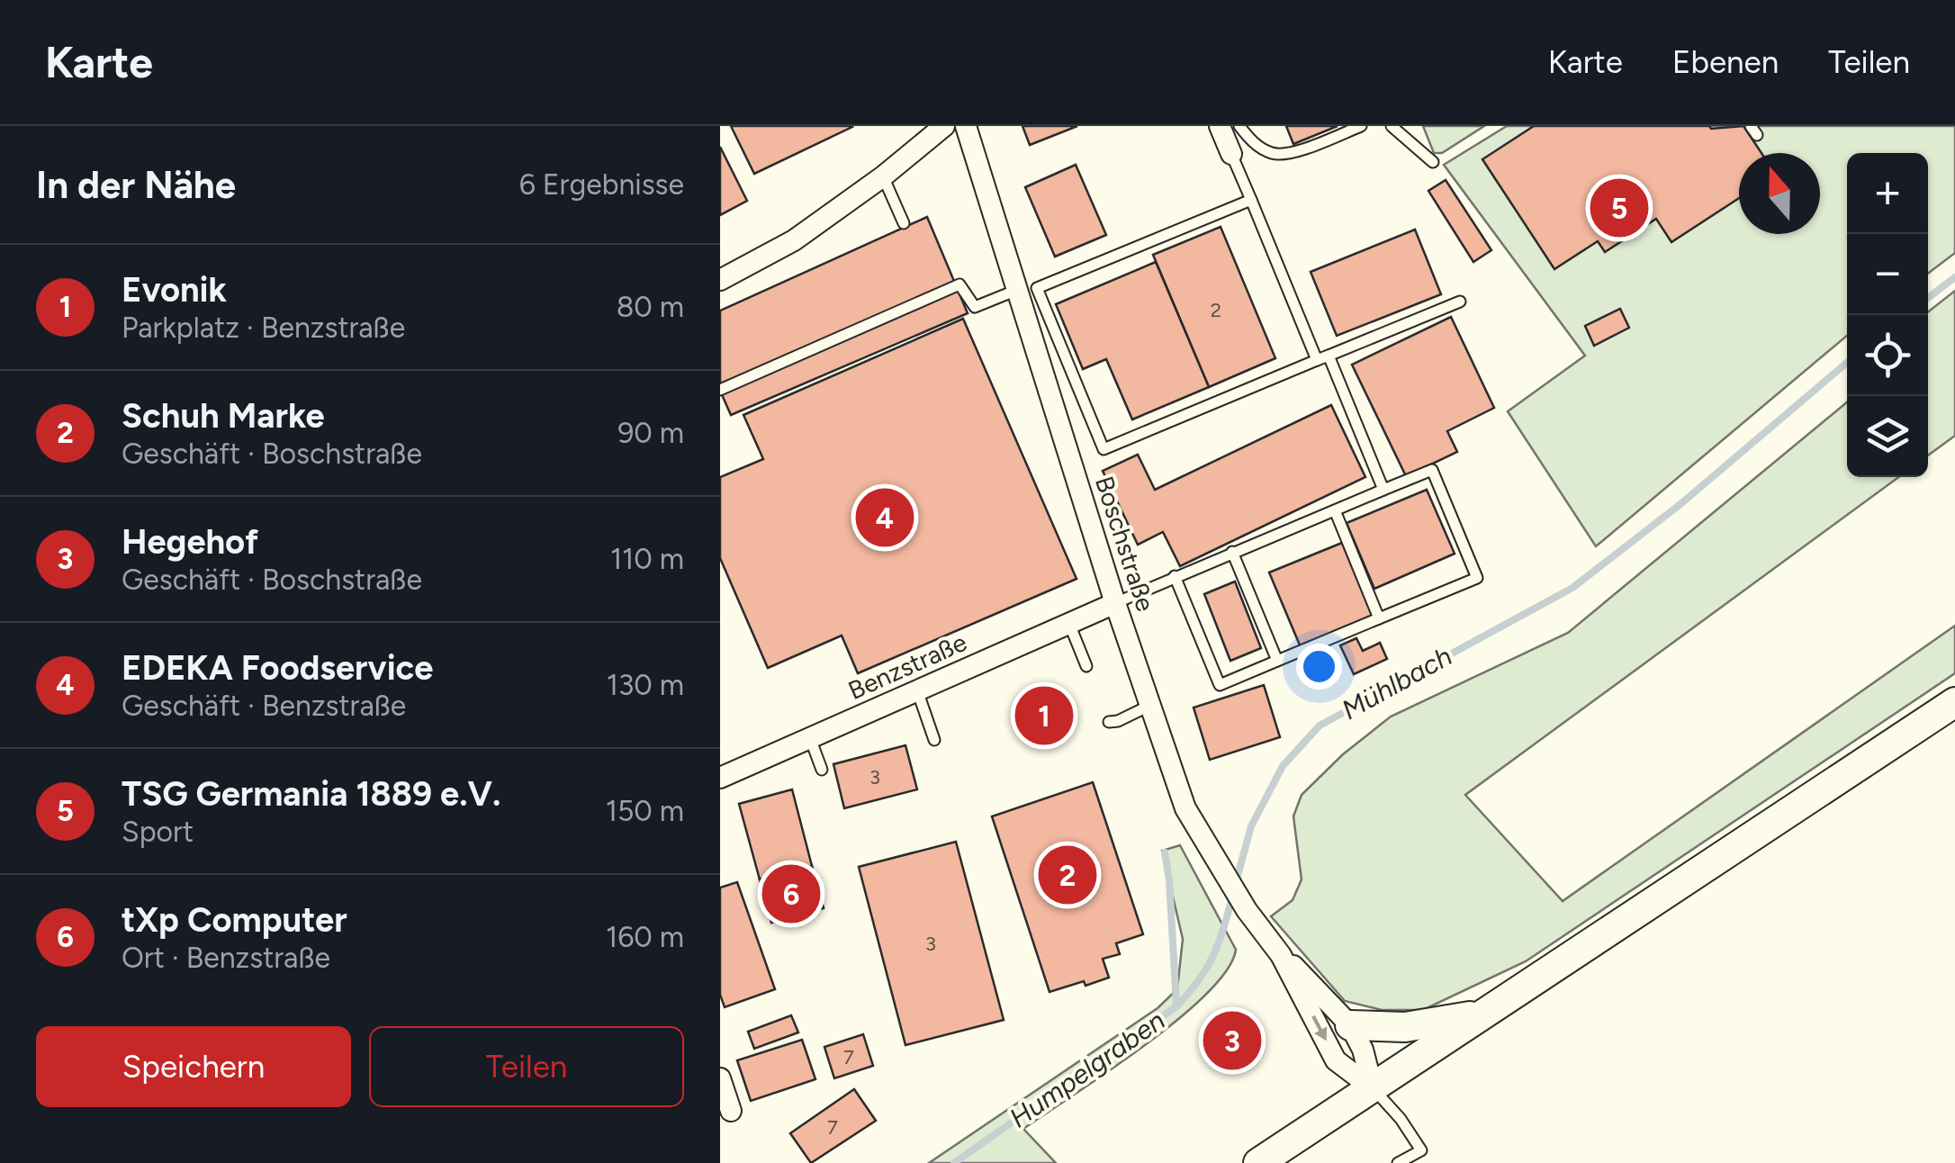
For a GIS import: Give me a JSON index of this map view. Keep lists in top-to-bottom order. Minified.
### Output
{"streets":{"street":["Boschstraße","Benzstraße"]},"crossings":[["Boschstraße","Benzstraße"]],"water":["Mühlbach","Humpelgraben"],"house_numbers":["2","3","3","7","7"],"north":"top","page":{"header":"Karte","nav":["Karte","Ebenen","Teilen"],"heading":["In der Nähe","6 Ergebnisse"],"map_buttons":["+","−"],"pins":["5","4","1","2","6","3"],"list":[{"mark":"1","name":"Evonik","note":"Parkplatz · Benzstraße","value":"80 m"},{"mark":"2","name":"Schuh Marke","note":"Geschäft · Boschstraße","value":"90 m"},{"mark":"3","name":"Hegehof","note":"Geschäft · Boschstraße","value":"110 m"},{"mark":"4","name":"EDEKA Foodservice","note":"Geschäft · Benzstraße","value":"130 m"},{"mark":"5","name":"TSG Germania 1889 e.V.","note":"Sport","value":"150 m"},{"mark":"6","name":"tXp Computer","note":"Ort · Benzstraße","value":"160 m"}],"buttons":["Speichern","Teilen"]}}
